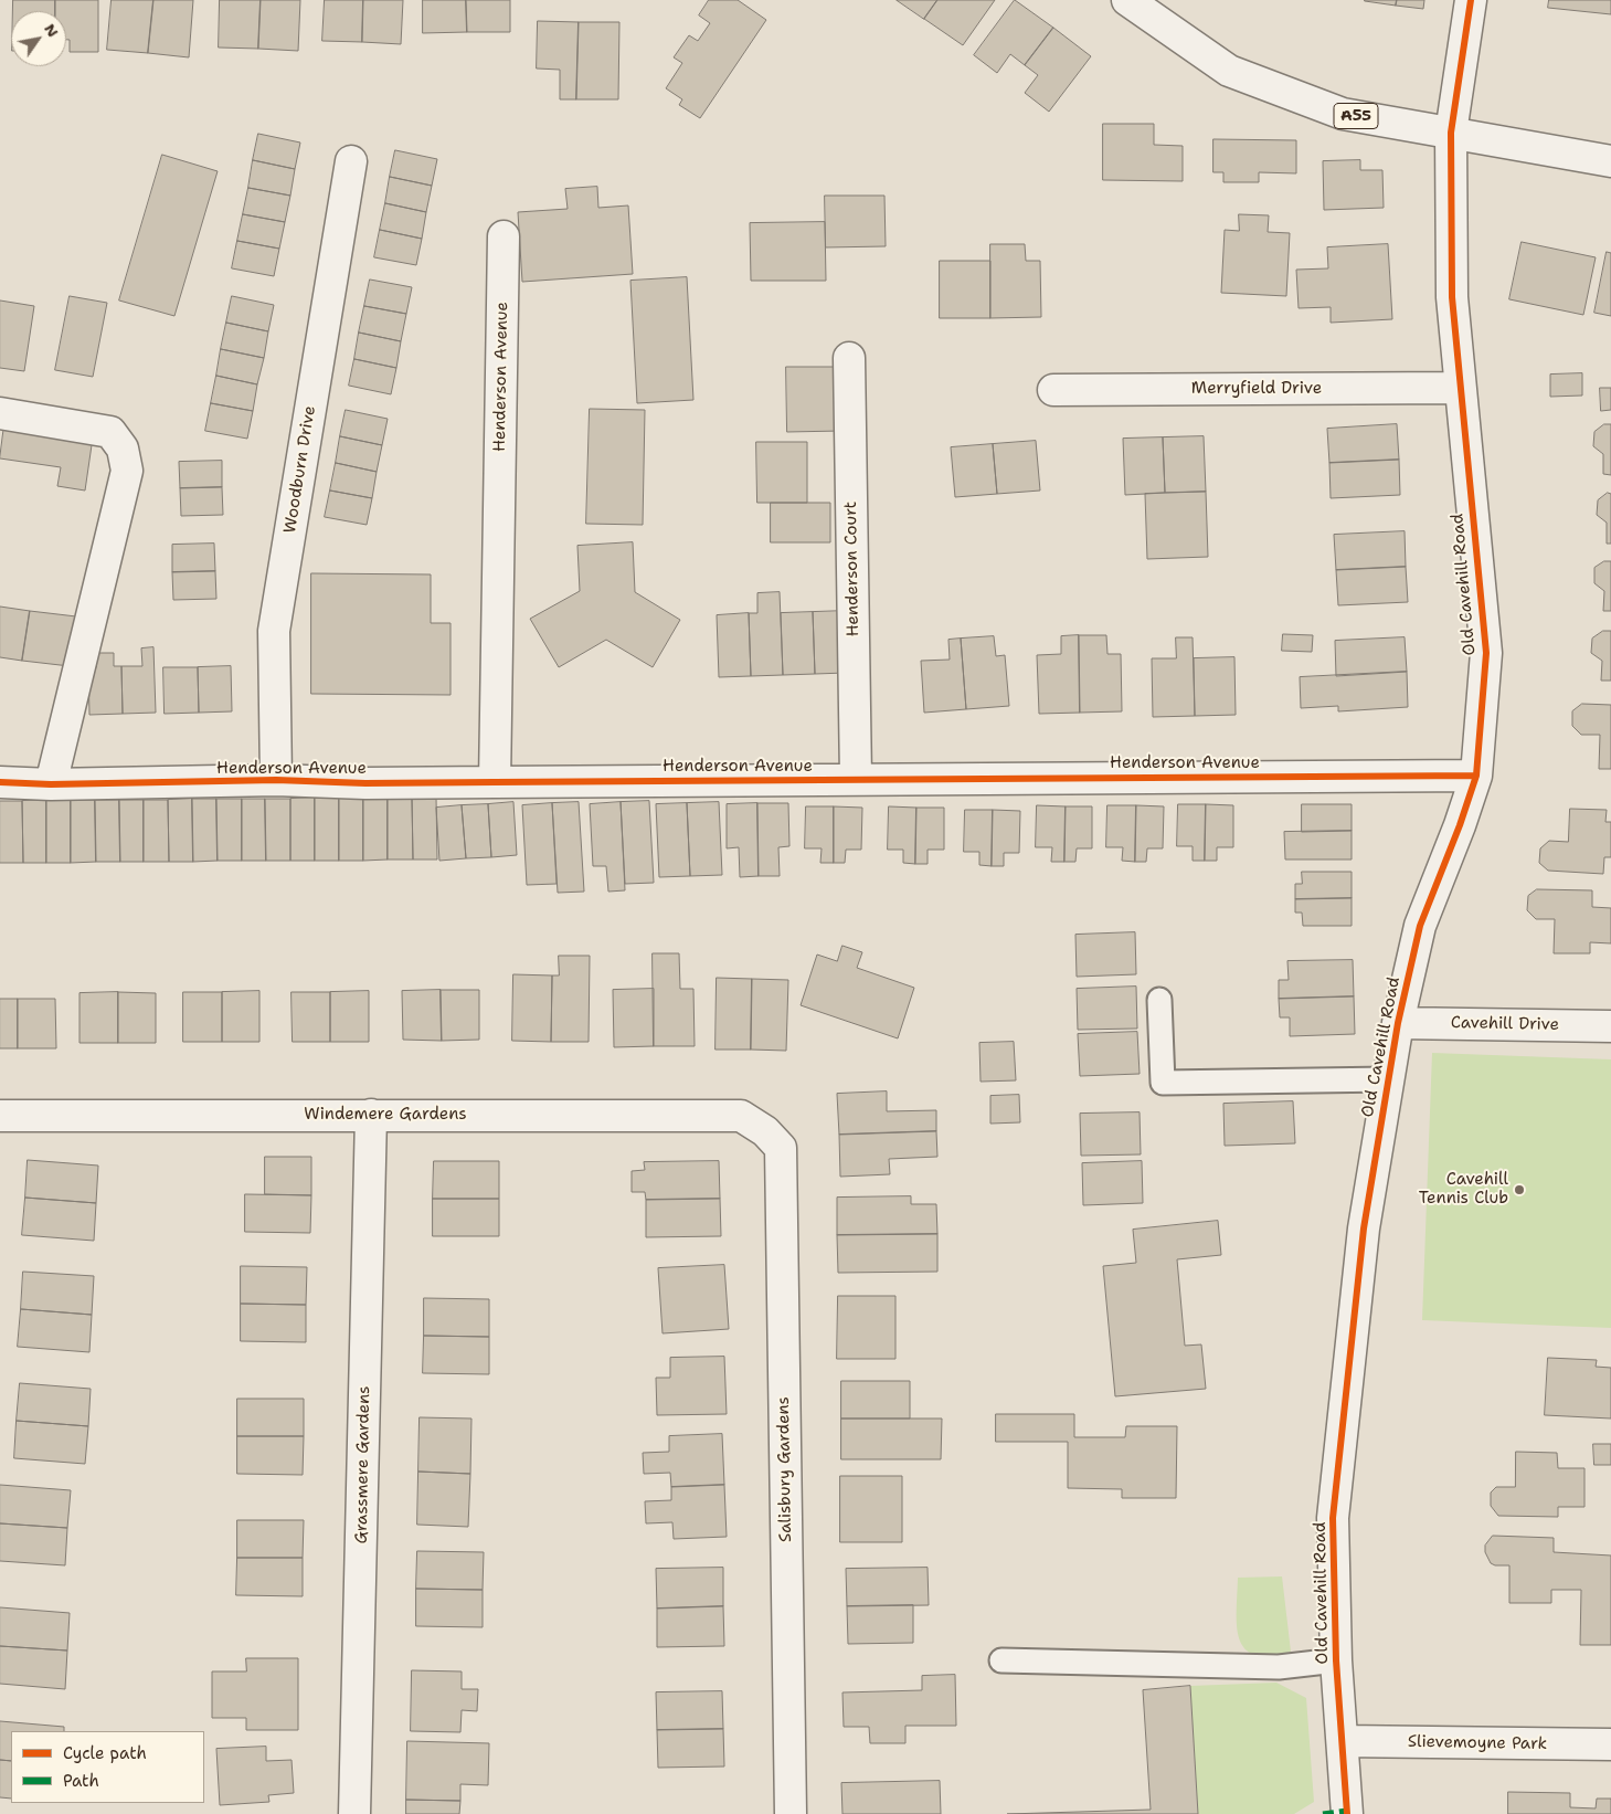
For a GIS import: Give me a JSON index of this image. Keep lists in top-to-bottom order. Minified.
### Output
{"streets":{"main road":["A55","Henderson Avenue","Merryfield Drive","Woodburn Drive","Henderson Court","Old Cavehill Road","Cavehill Drive","Windemere Gardens","Grassmere Gardens","Salisbury Gardens","Slievemoyne Park"]},"crossings":[["A55","Old Cavehill Road"],["Henderson Avenue","Woodburn Drive"],["Henderson Avenue","Henderson Court"],["Henderson Avenue","Old Cavehill Road"],["Merryfield Drive","Old Cavehill Road"],["Old Cavehill Road","Cavehill Drive"],["Old Cavehill Road","Slievemoyne Park"],["Windemere Gardens","Grassmere Gardens"],["Windemere Gardens","Salisbury Gardens"]],"places":["Cavehill Tennis Club"],"legend":["Cycle path","Path"],"north":"top right"}
